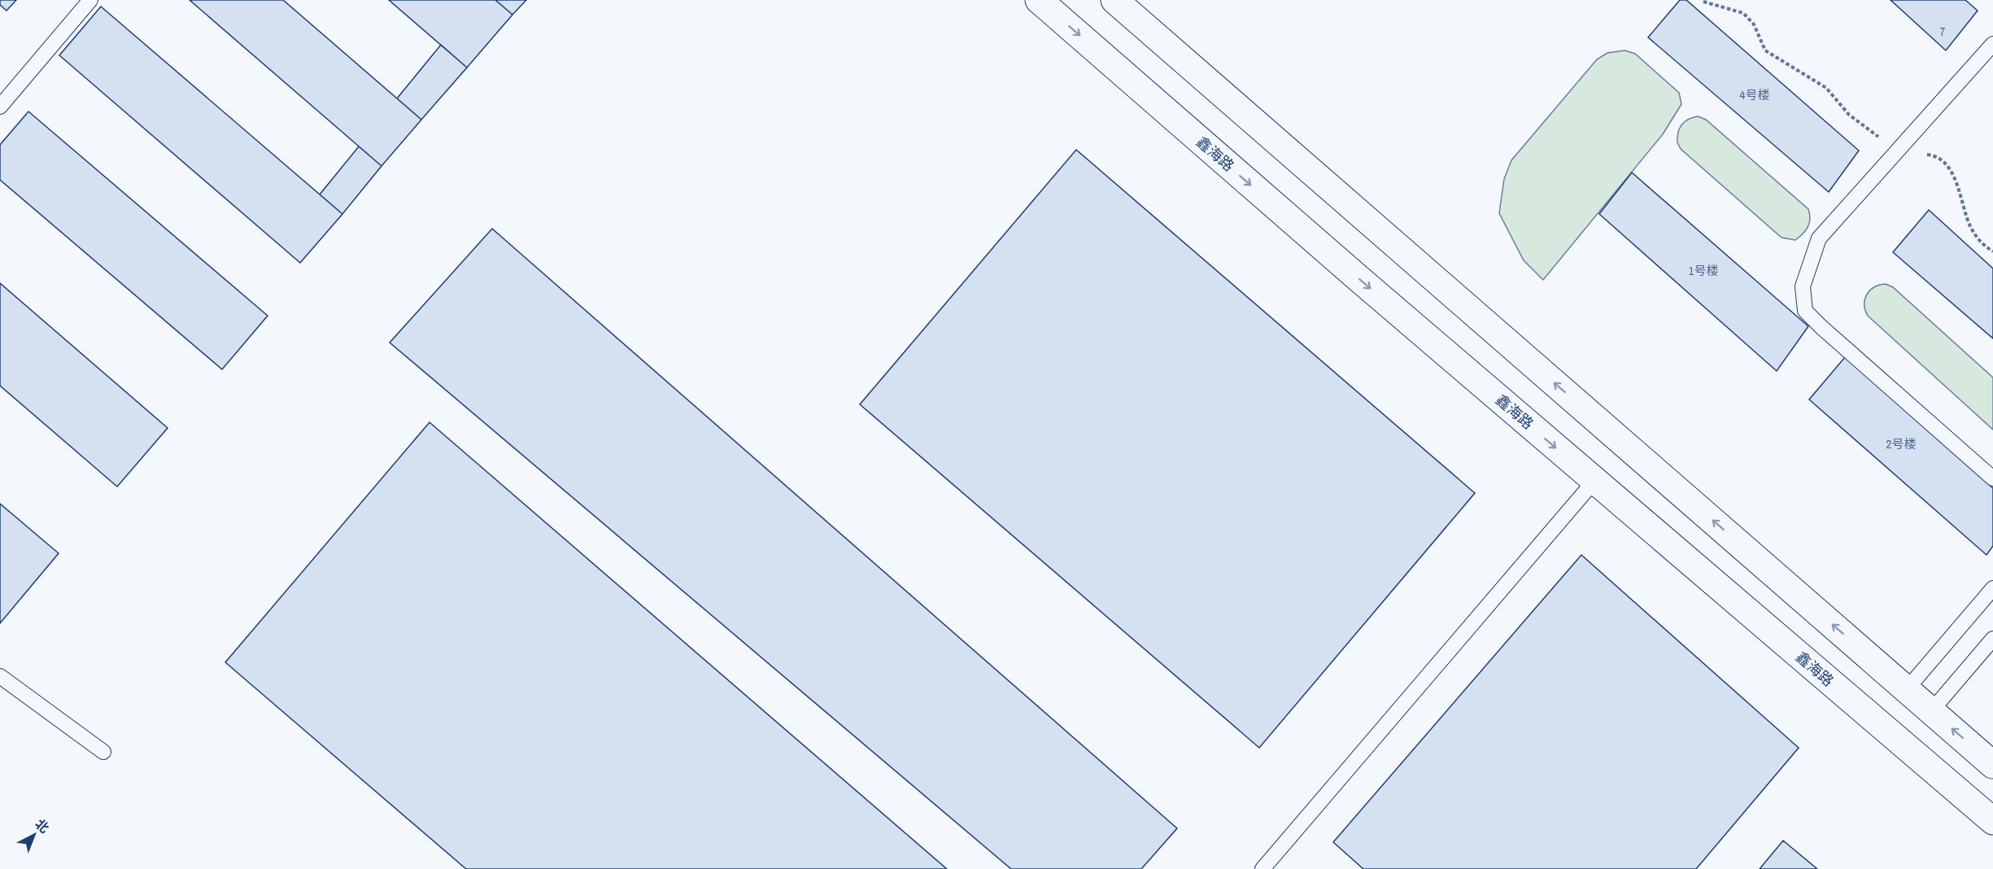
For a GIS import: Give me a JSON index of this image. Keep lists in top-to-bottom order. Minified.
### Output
{"streets":{"street":["鑫海路"]},"house_numbers":["7","4号楼","1号楼","2号楼"],"north":"top right"}
